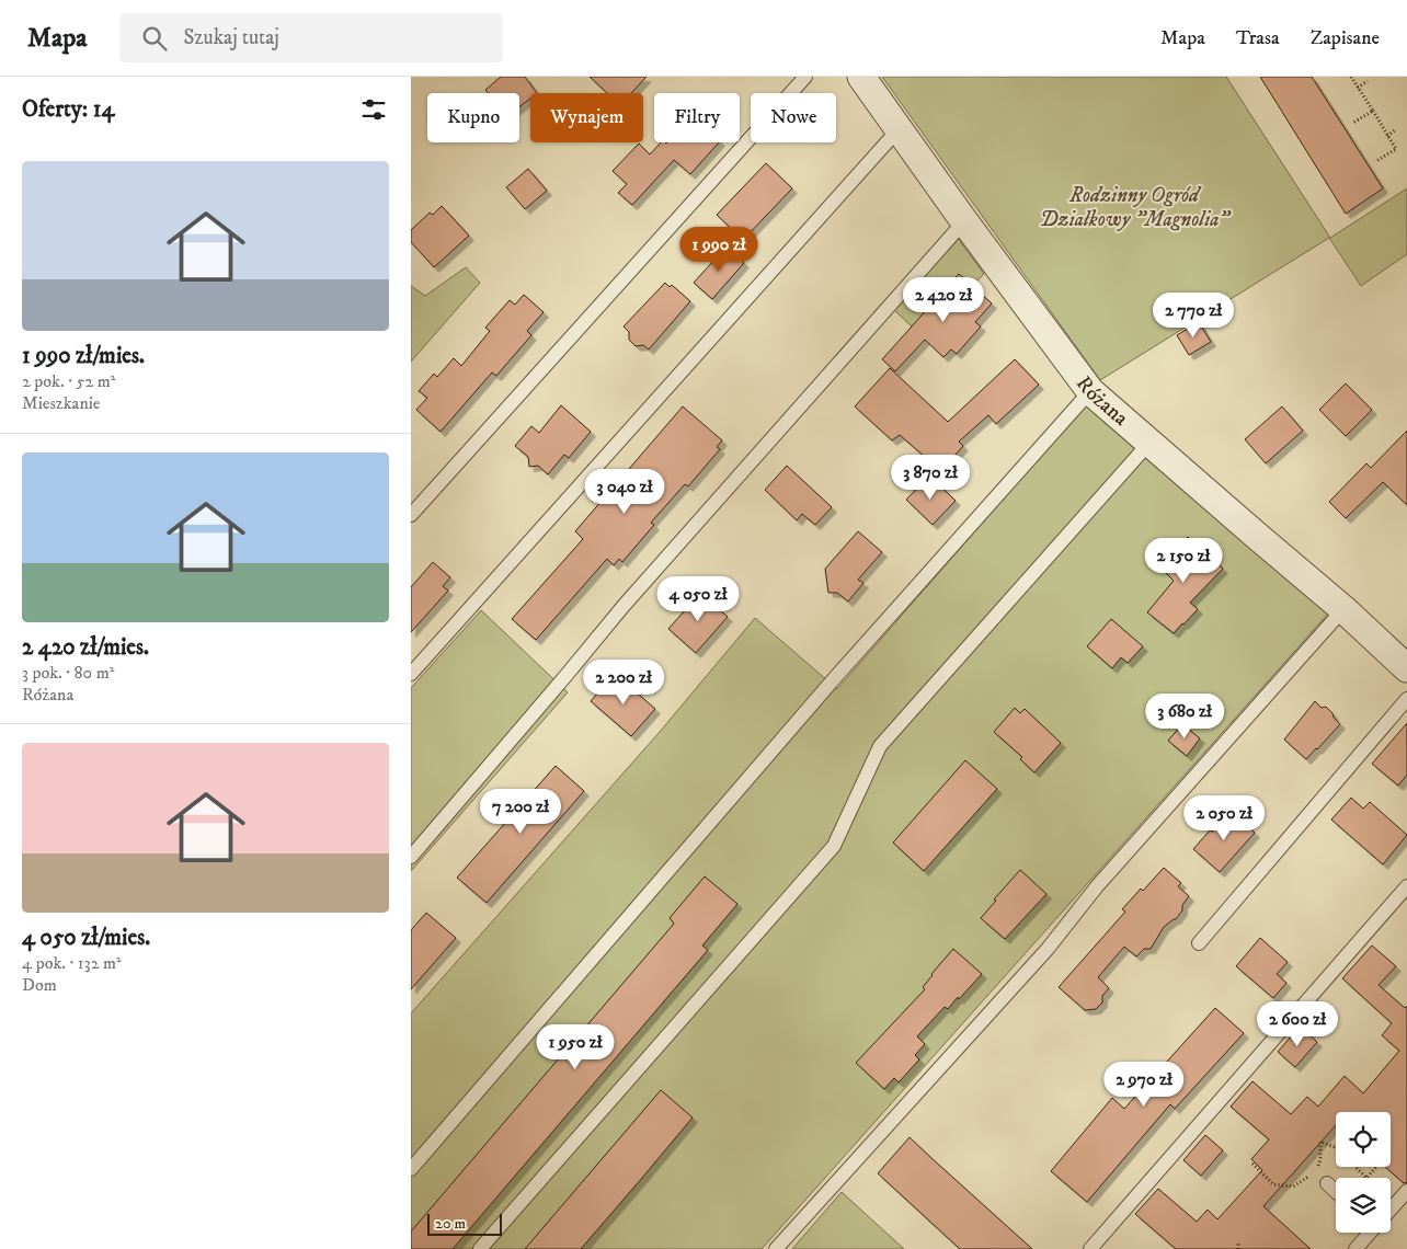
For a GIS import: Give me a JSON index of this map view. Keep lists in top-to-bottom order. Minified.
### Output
{"streets":{"street":["Różana"]},"parks":["Rodzinny Ogród Działkowy \"Magnolia\""],"scale_bar":"20 m","page":{"header":"Mapa","search":"Szukaj tutaj","nav":["Mapa","Trasa","Zapisane"],"heading":"Oferty: 14","chip":["Kupno","Wynajem","Filtry","Nowe"],"list":[{"name":"1 990 zł/mies.","note":"2 pok. · 52 m² · Mieszkanie"},{"name":"2 420 zł/mies.","note":"3 pok. · 80 m² · Różana"},{"name":"4 050 zł/mies.","note":"4 pok. · 132 m² · Dom"}],"price":["1 990 zł","2 420 zł","2 770 zł","3 870 zł","3 040 zł","2 150 zł","4 050 zł","2 200 zł","3 680 zł","7 200 zł","2 050 zł","2 600 zł","1 950 zł","2 970 zł"],"scale":"20 m"}}
